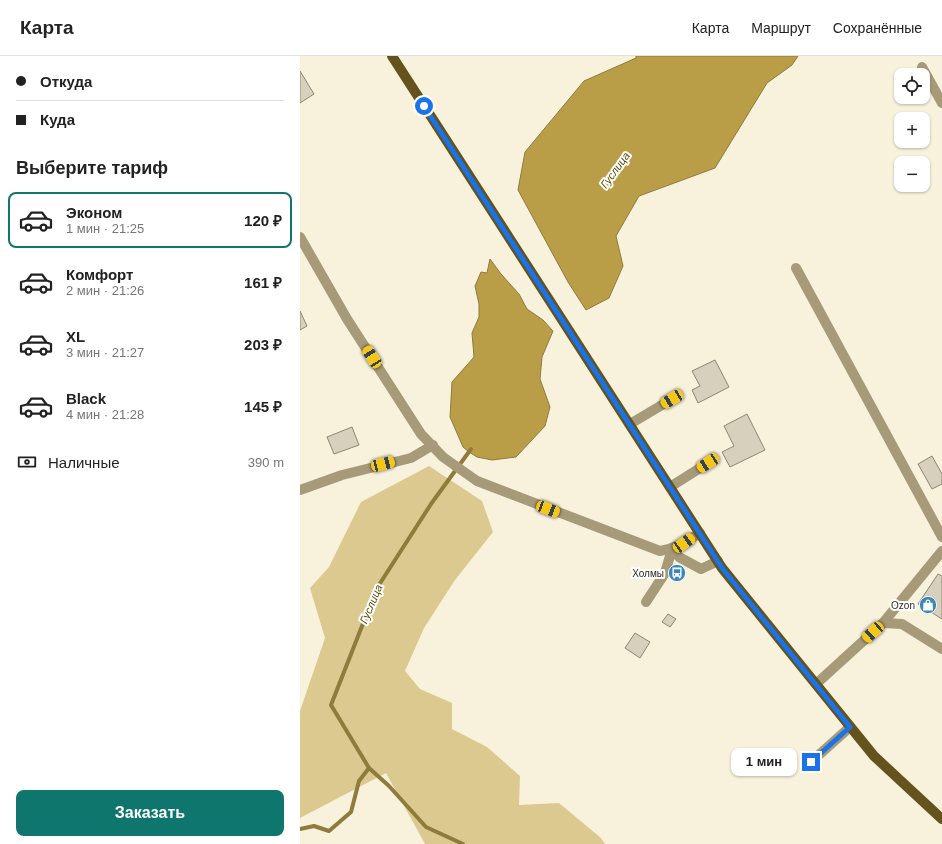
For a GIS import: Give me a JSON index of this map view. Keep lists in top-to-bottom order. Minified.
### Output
{"water":["Гуслица"],"places":{"bus stop":["Холмы"],"shop":["Ozon"]},"page":{"header":"Карта","nav":["Карта","Маршрут","Сохранённые"],"banner":["Откуда","Куда"],"map_buttons":["+","−"],"heading":"Выберите тариф","list":[{"name":"Эконом","note":"1 мин · 21:25","value":"120 ₽"},{"name":"Комфорт","note":"2 мин · 21:26","value":"161 ₽"},{"name":"XL","note":"3 мин · 21:27","value":"203 ₽"},{"name":"Black","note":"4 мин · 21:28","value":"145 ₽"}],"pay":["Наличные","390 m"],"bubble":"1 мин","buttons":"Заказать"}}
